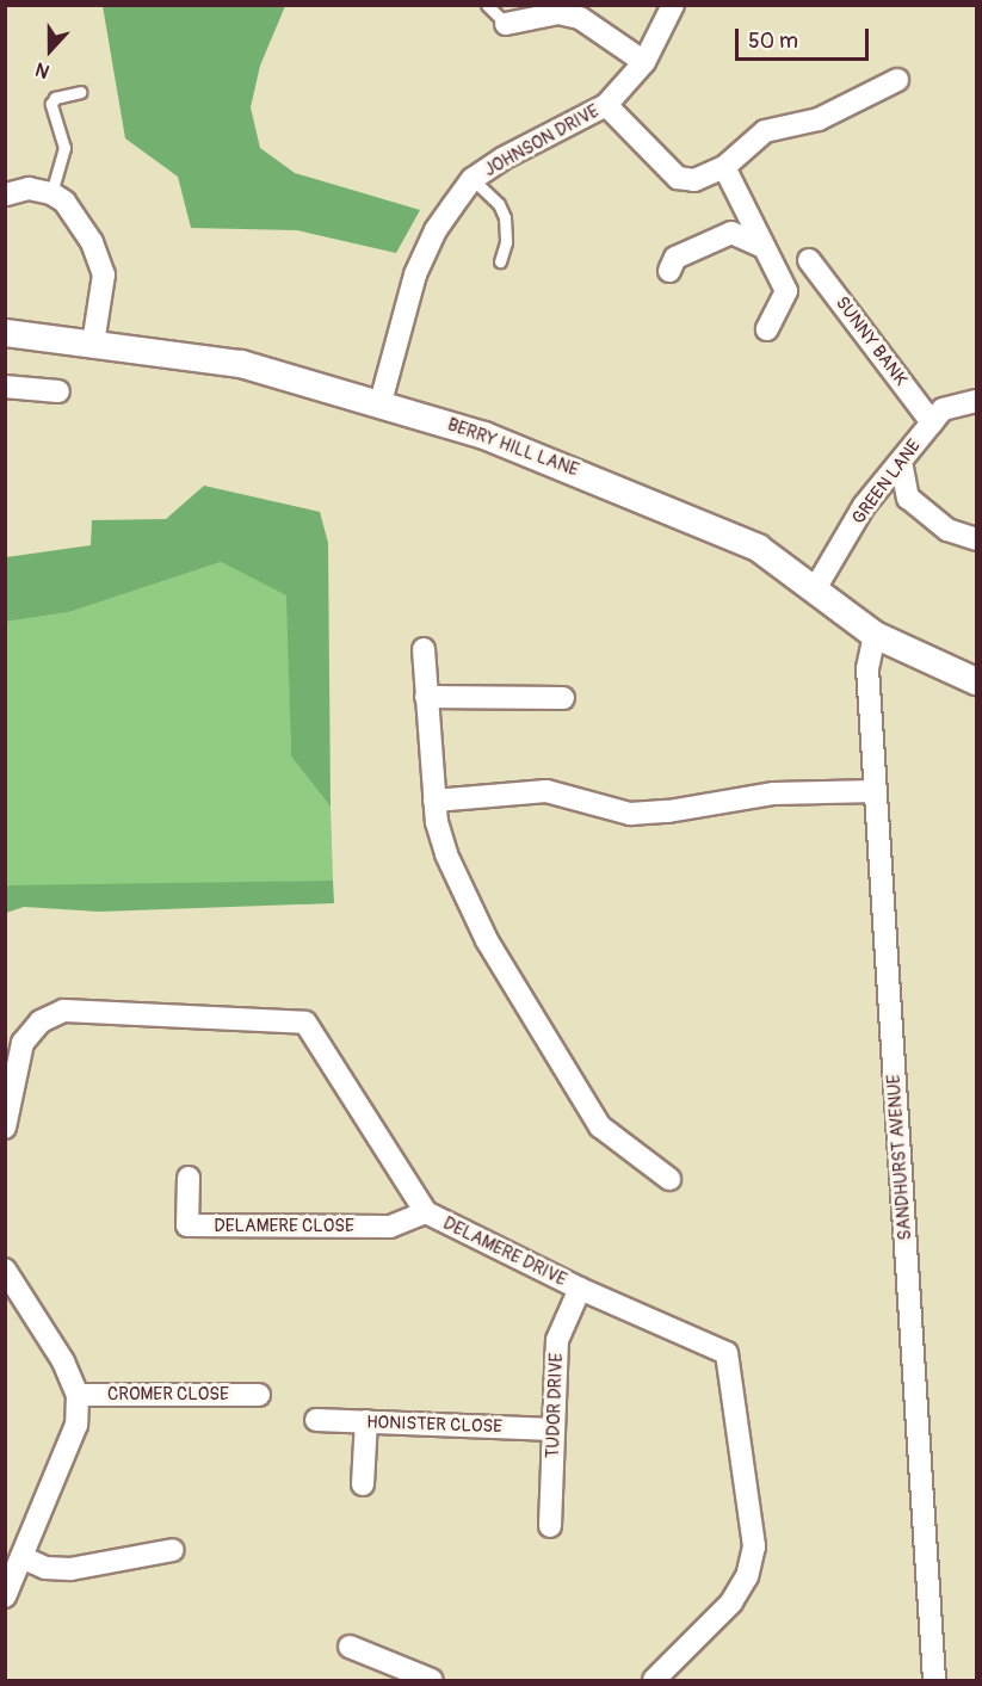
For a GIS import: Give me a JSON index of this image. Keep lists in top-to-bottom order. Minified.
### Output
{"streets":{"street":["JOHNSON DRIVE","SUNNY BANK","BERRY HILL LANE","GREEN LANE","SANDHURST AVENUE","DELAMERE CLOSE","DELAMERE DRIVE","CROMER CLOSE","TUDOR DRIVE","HONISTER CLOSE"]},"crossings":[["JOHNSON DRIVE","BERRY HILL LANE"],["SUNNY BANK","GREEN LANE"],["BERRY HILL LANE","GREEN LANE"],["BERRY HILL LANE","SANDHURST AVENUE"],["DELAMERE CLOSE","DELAMERE DRIVE"],["DELAMERE DRIVE","TUDOR DRIVE"],["TUDOR DRIVE","HONISTER CLOSE"]],"scale_bar":"50 m","north":"bottom"}
